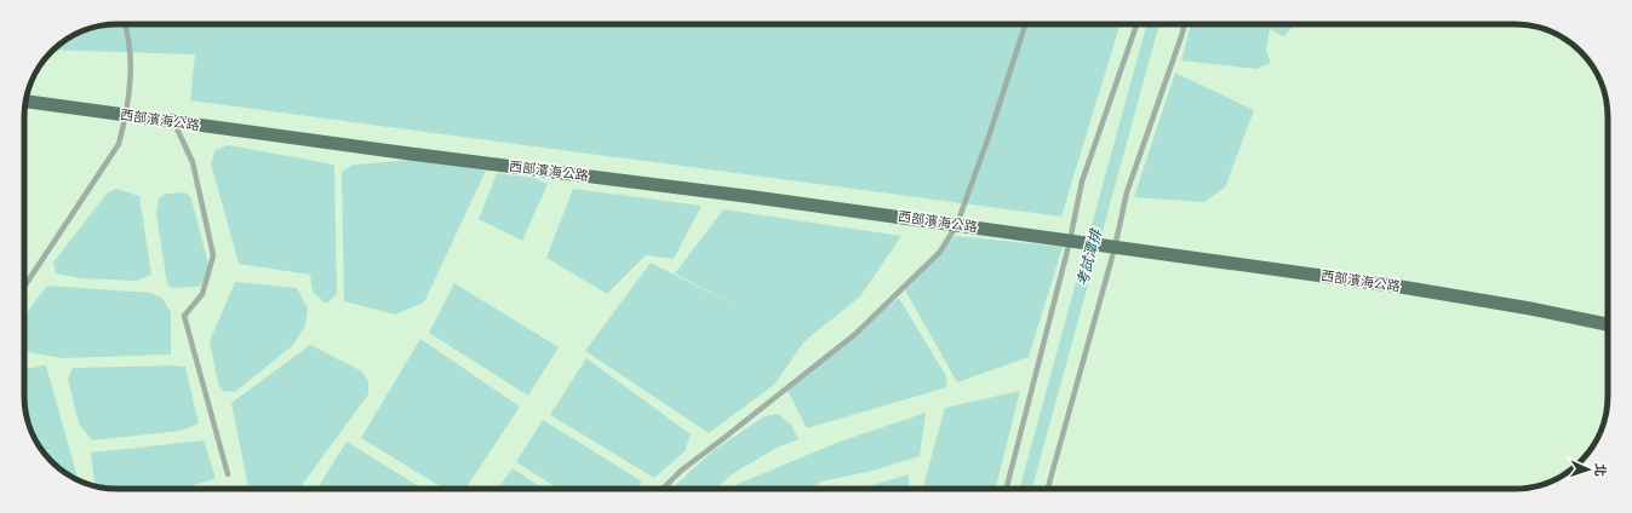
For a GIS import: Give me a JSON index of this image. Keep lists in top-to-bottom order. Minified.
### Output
{"streets":{"main road":["西部濱海公路"]},"water":["考試潭排"],"north":"right"}
